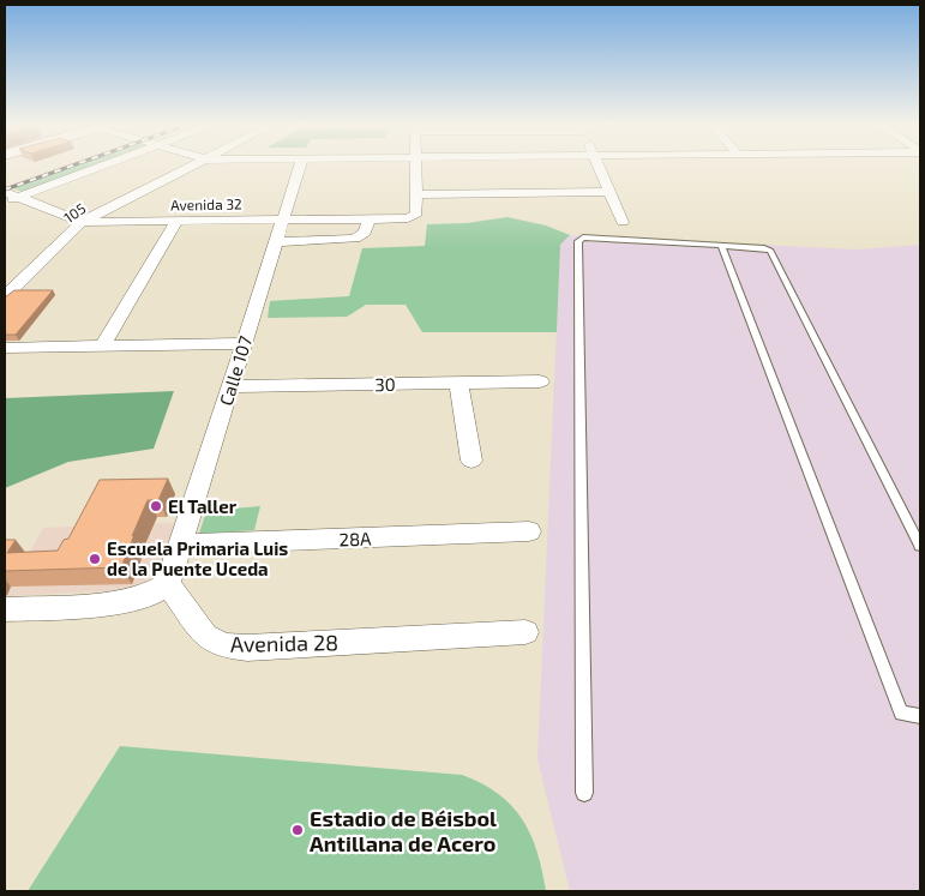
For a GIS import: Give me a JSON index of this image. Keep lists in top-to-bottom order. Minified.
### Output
{"streets":{"street":["Avenida 32","105","Calle 107","30","28A","Avenida 28"]},"crossings":[["Avenida 32","105"],["Avenida 32","Calle 107"],["Calle 107","30"],["Calle 107","28A"],["Calle 107","Avenida 28"]],"places":["El Taller","Escuela Primaria Luis de la Puente Uceda","Estadio de Béisbol Antillana de Acero"]}
